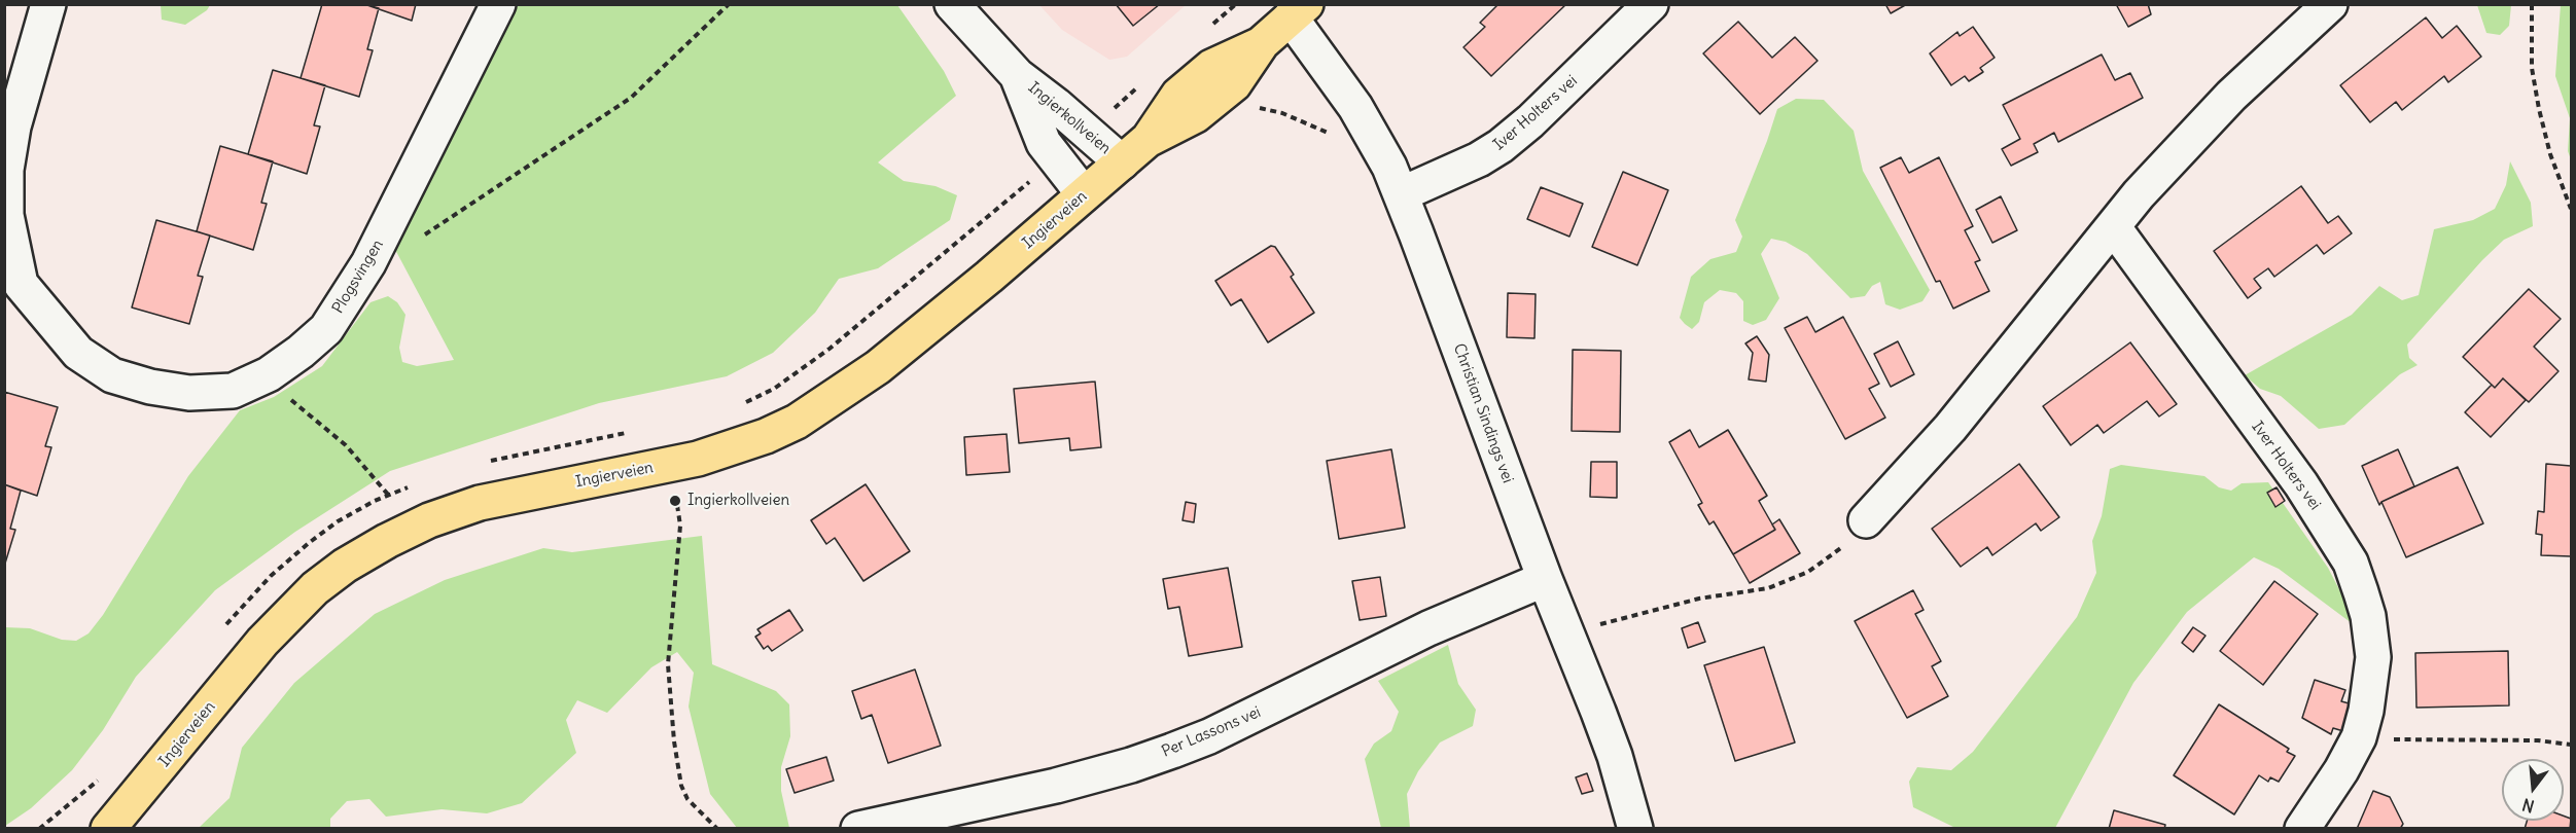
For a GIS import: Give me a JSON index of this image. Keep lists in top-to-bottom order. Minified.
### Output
{"streets":{"main road":["Ingierveien"],"street":["Iver Holters vei","Ingierkollveien","Plogsvingen","Christian Sindings vei","Per Lassons vei"]},"crossings":[["Iver Holters vei","Christian Sindings vei"],["Ingierkollveien","Ingierveien"],["Ingierveien","Christian Sindings vei"],["Christian Sindings vei","Per Lassons vei"]],"places":["Ingierkollveien"],"north":"bottom"}
